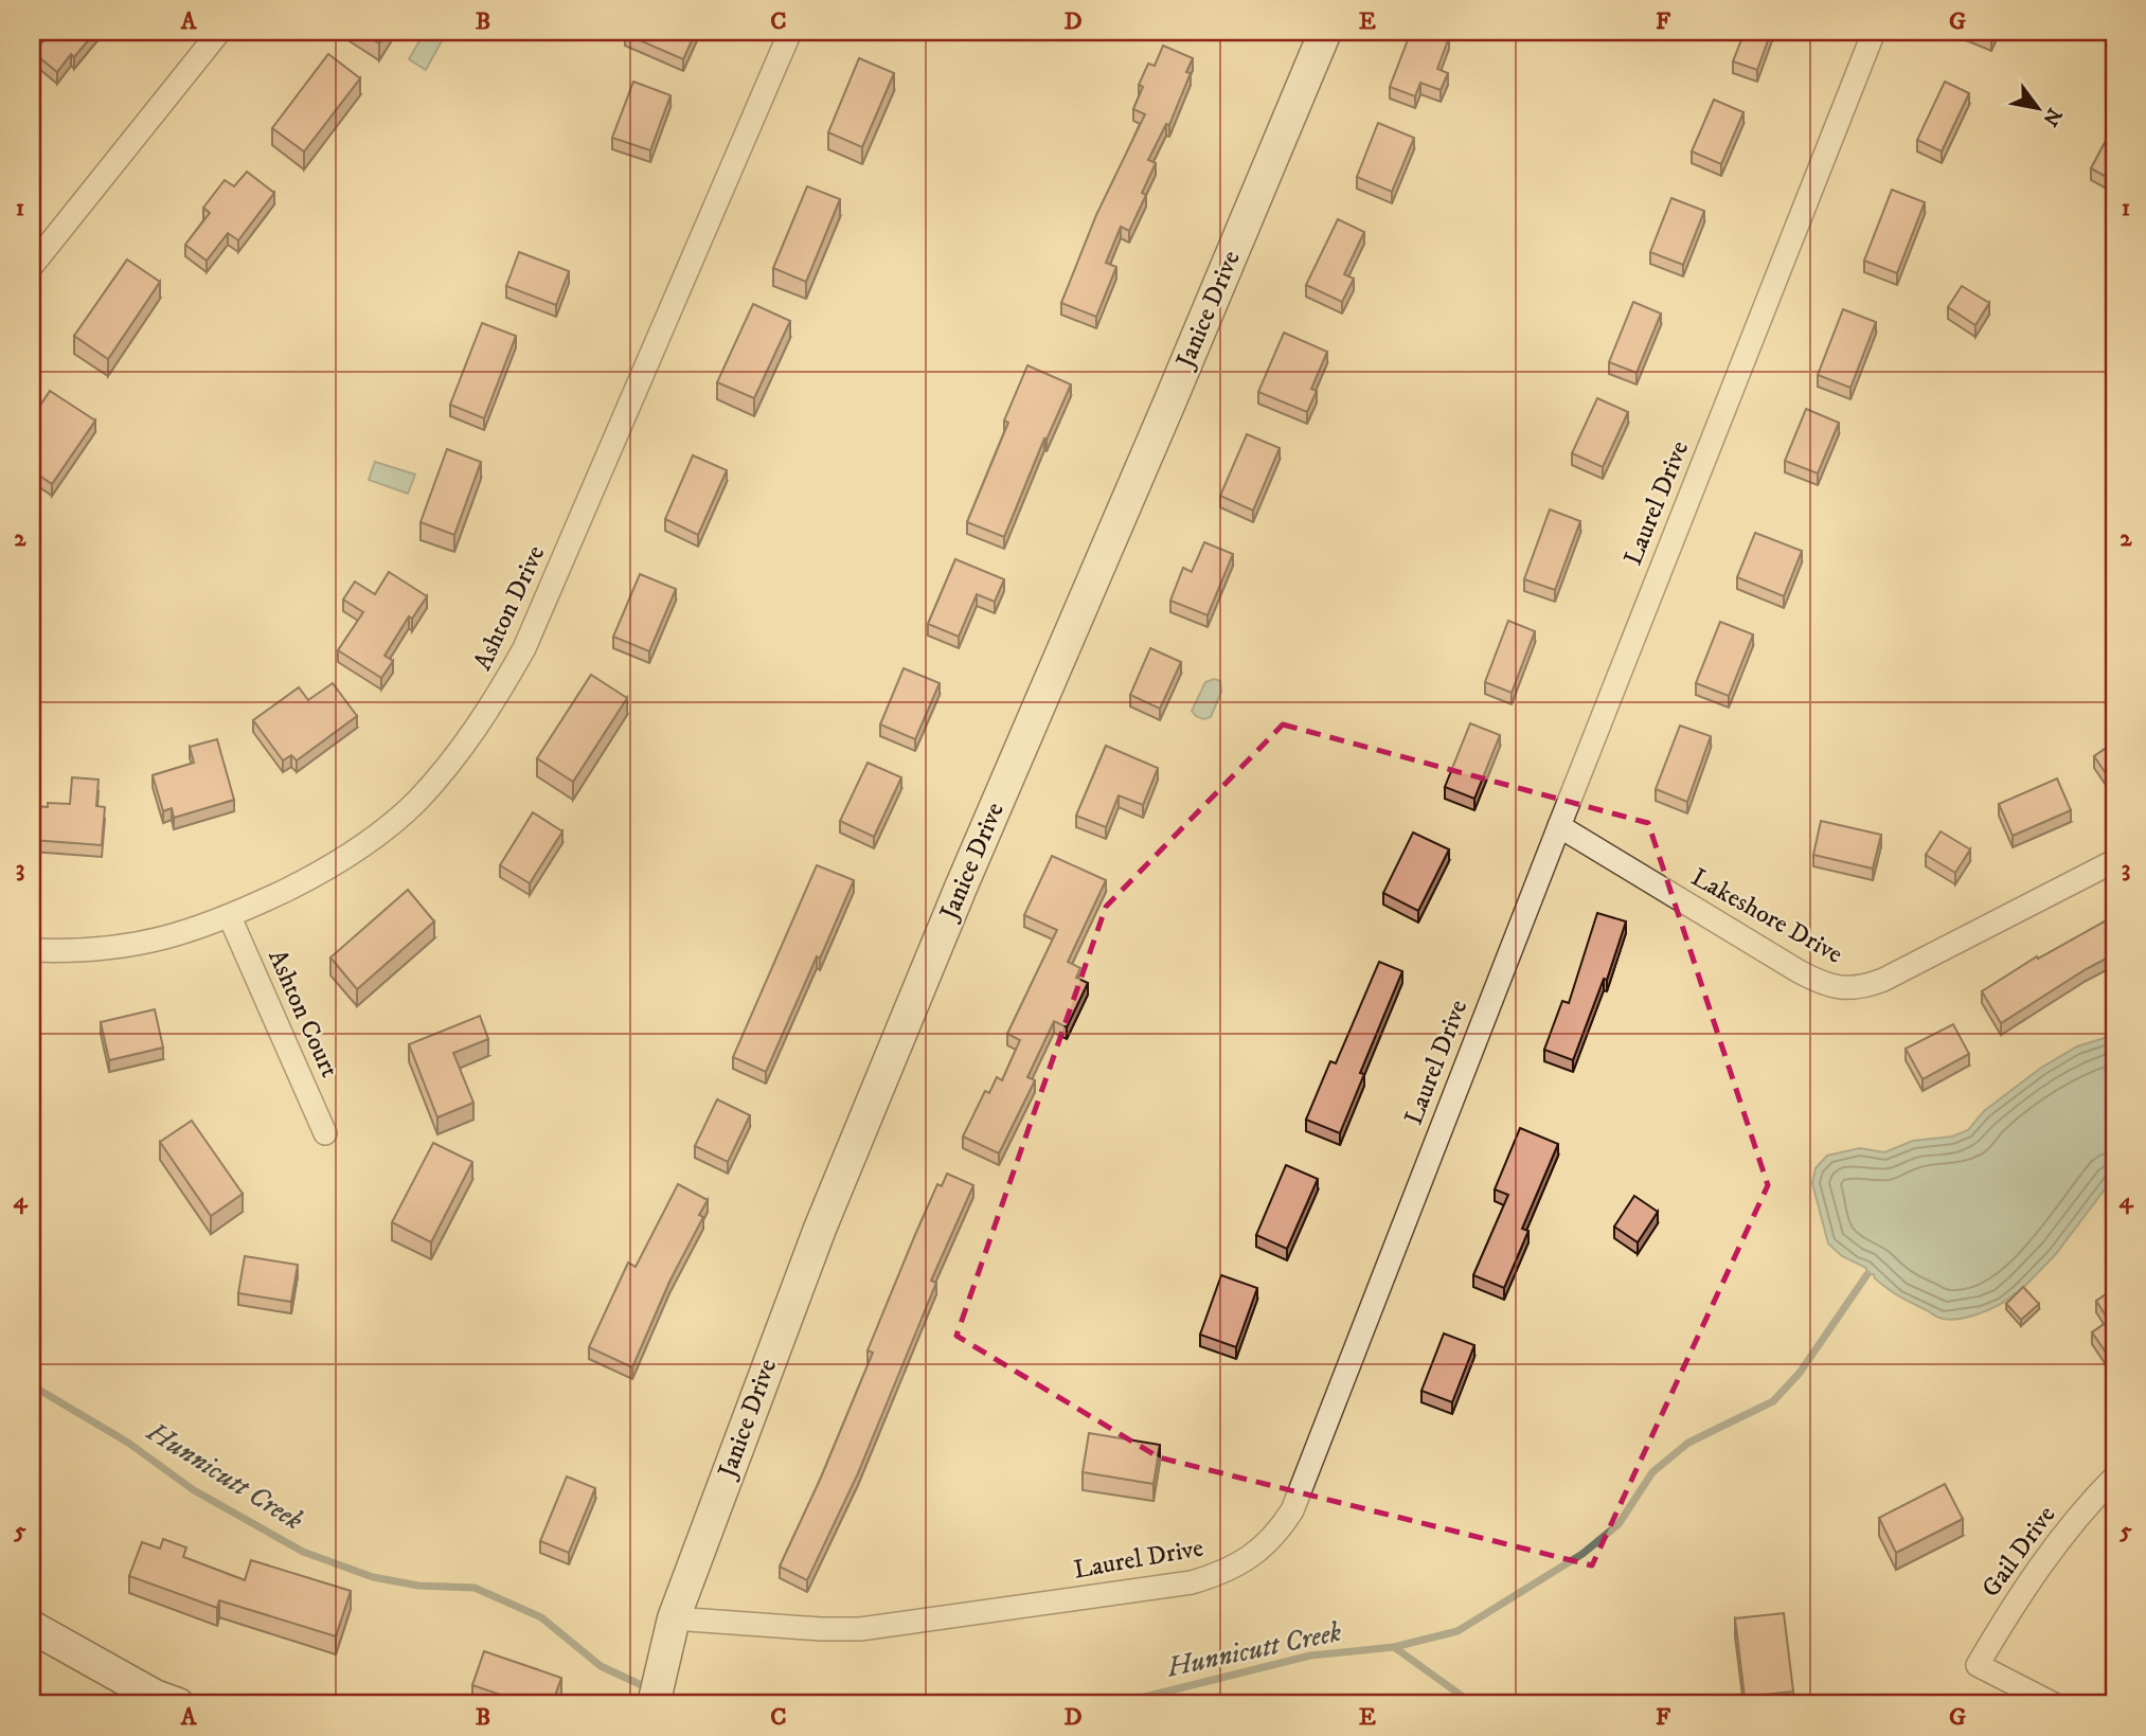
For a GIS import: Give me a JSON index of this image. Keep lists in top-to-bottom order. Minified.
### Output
{"streets":{"street":["Janice Drive","Laurel Drive","Ashton Drive","Lakeshore Drive","Ashton Court","Gail Drive"]},"crossings":[["Janice Drive","Laurel Drive"],["Laurel Drive","Lakeshore Drive"],["Ashton Drive","Ashton Court"]],"water":["Hunnicutt Creek"],"north":"bottom right","grid":{"columns":["A","B","C","D","E","F","G"],"rows":["1","2","3","4","5"]}}
